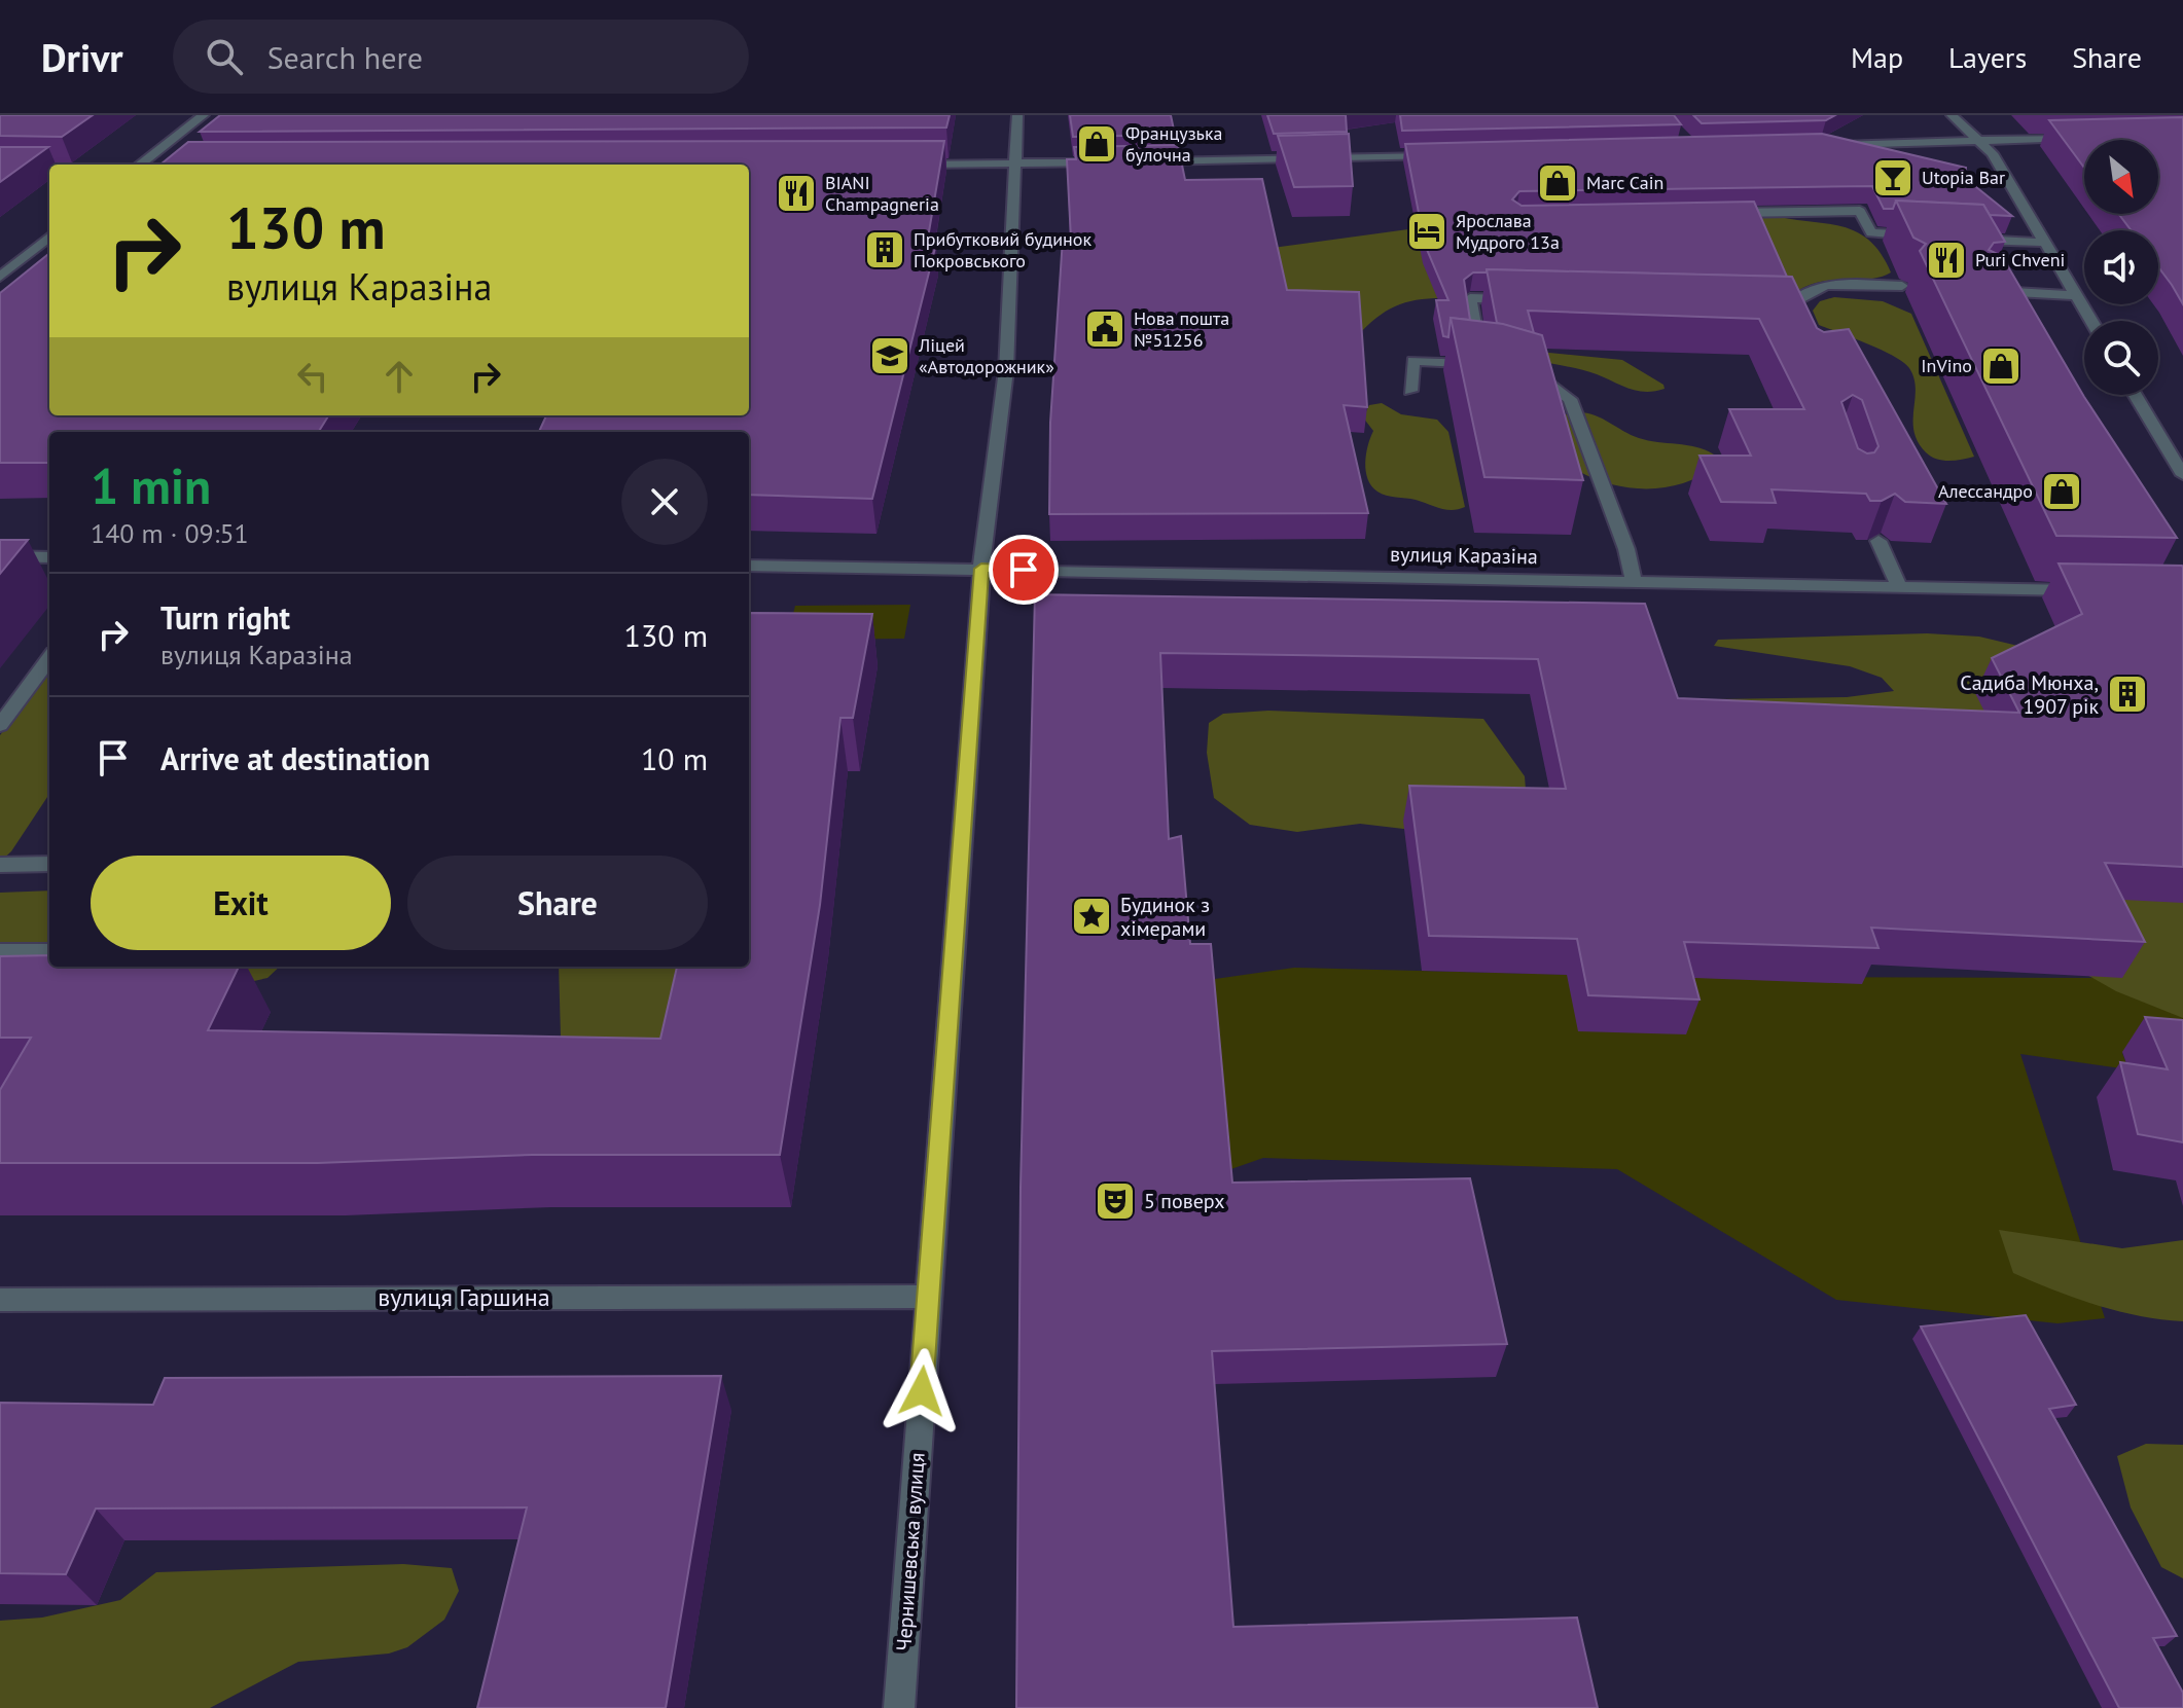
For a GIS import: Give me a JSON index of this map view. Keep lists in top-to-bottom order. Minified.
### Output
{"streets":{"street":["вулиця Каразіна","вулиця Гаршина","Чернишевська вулиця"]},"crossings":[["вулиця Каразіна","Чернишевська вулиця"],["вулиця Гаршина","Чернишевська вулиця"]],"places":{"shop":["Французька булочна","Marc Cain","InVino","Алессандро"],"bar":["Utopia Bar"],"restaurant":["BIANI Champagneria","Puri Chveni"],"hotel":["Ярослава Мудрого 13а"],"building":["Прибутковий будинок Покровського","Садиба Мюнха, 1907 рік"],"public building":["Нова пошта №51256"],"school or university":["Ліцей «Автодорожник»"],"place":["Будинок з хімерами"],"theatre":["5 поверх"]},"north":"bottom right","page":{"header":"Drivr","search":"Search here","nav":["Map","Layers","Share"],"turn":["130 m","вулиця Каразіна"],"heading":["1 min","140 m · 09:51"],"list":[{"name":"Turn right","note":"вулиця Каразіна","value":"130 m"},{"name":"Arrive at destination","value":"10 m"}],"buttons":["Exit","Share"]}}
